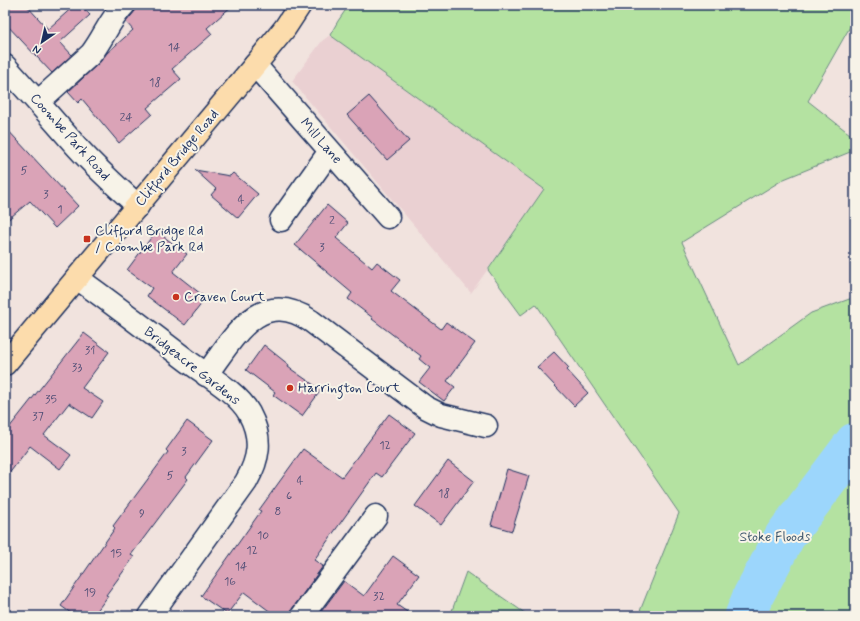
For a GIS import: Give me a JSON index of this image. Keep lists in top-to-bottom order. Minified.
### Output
{"streets":{"main road":["Clifford Bridge Road"],"street":["Coombe Park Road","Mill Lane","Bridgeacre Gardens"]},"crossings":[["Coombe Park Road","Clifford Bridge Road"],["Mill Lane","Clifford Bridge Road"],["Clifford Bridge Road","Bridgeacre Gardens"]],"parks":["Stoke Floods"],"places":{"transit":["Clifford Bridge Rd / Coombe Park Rd"],"other":["Craven Court","Harrington Court"]},"house_numbers":["14","18","24","5","3","4","1","2","3","31","33","35","37","12","3","5","4","18","6","8","9","10","12","15","14","16","19","32"],"north":"bottom left"}
